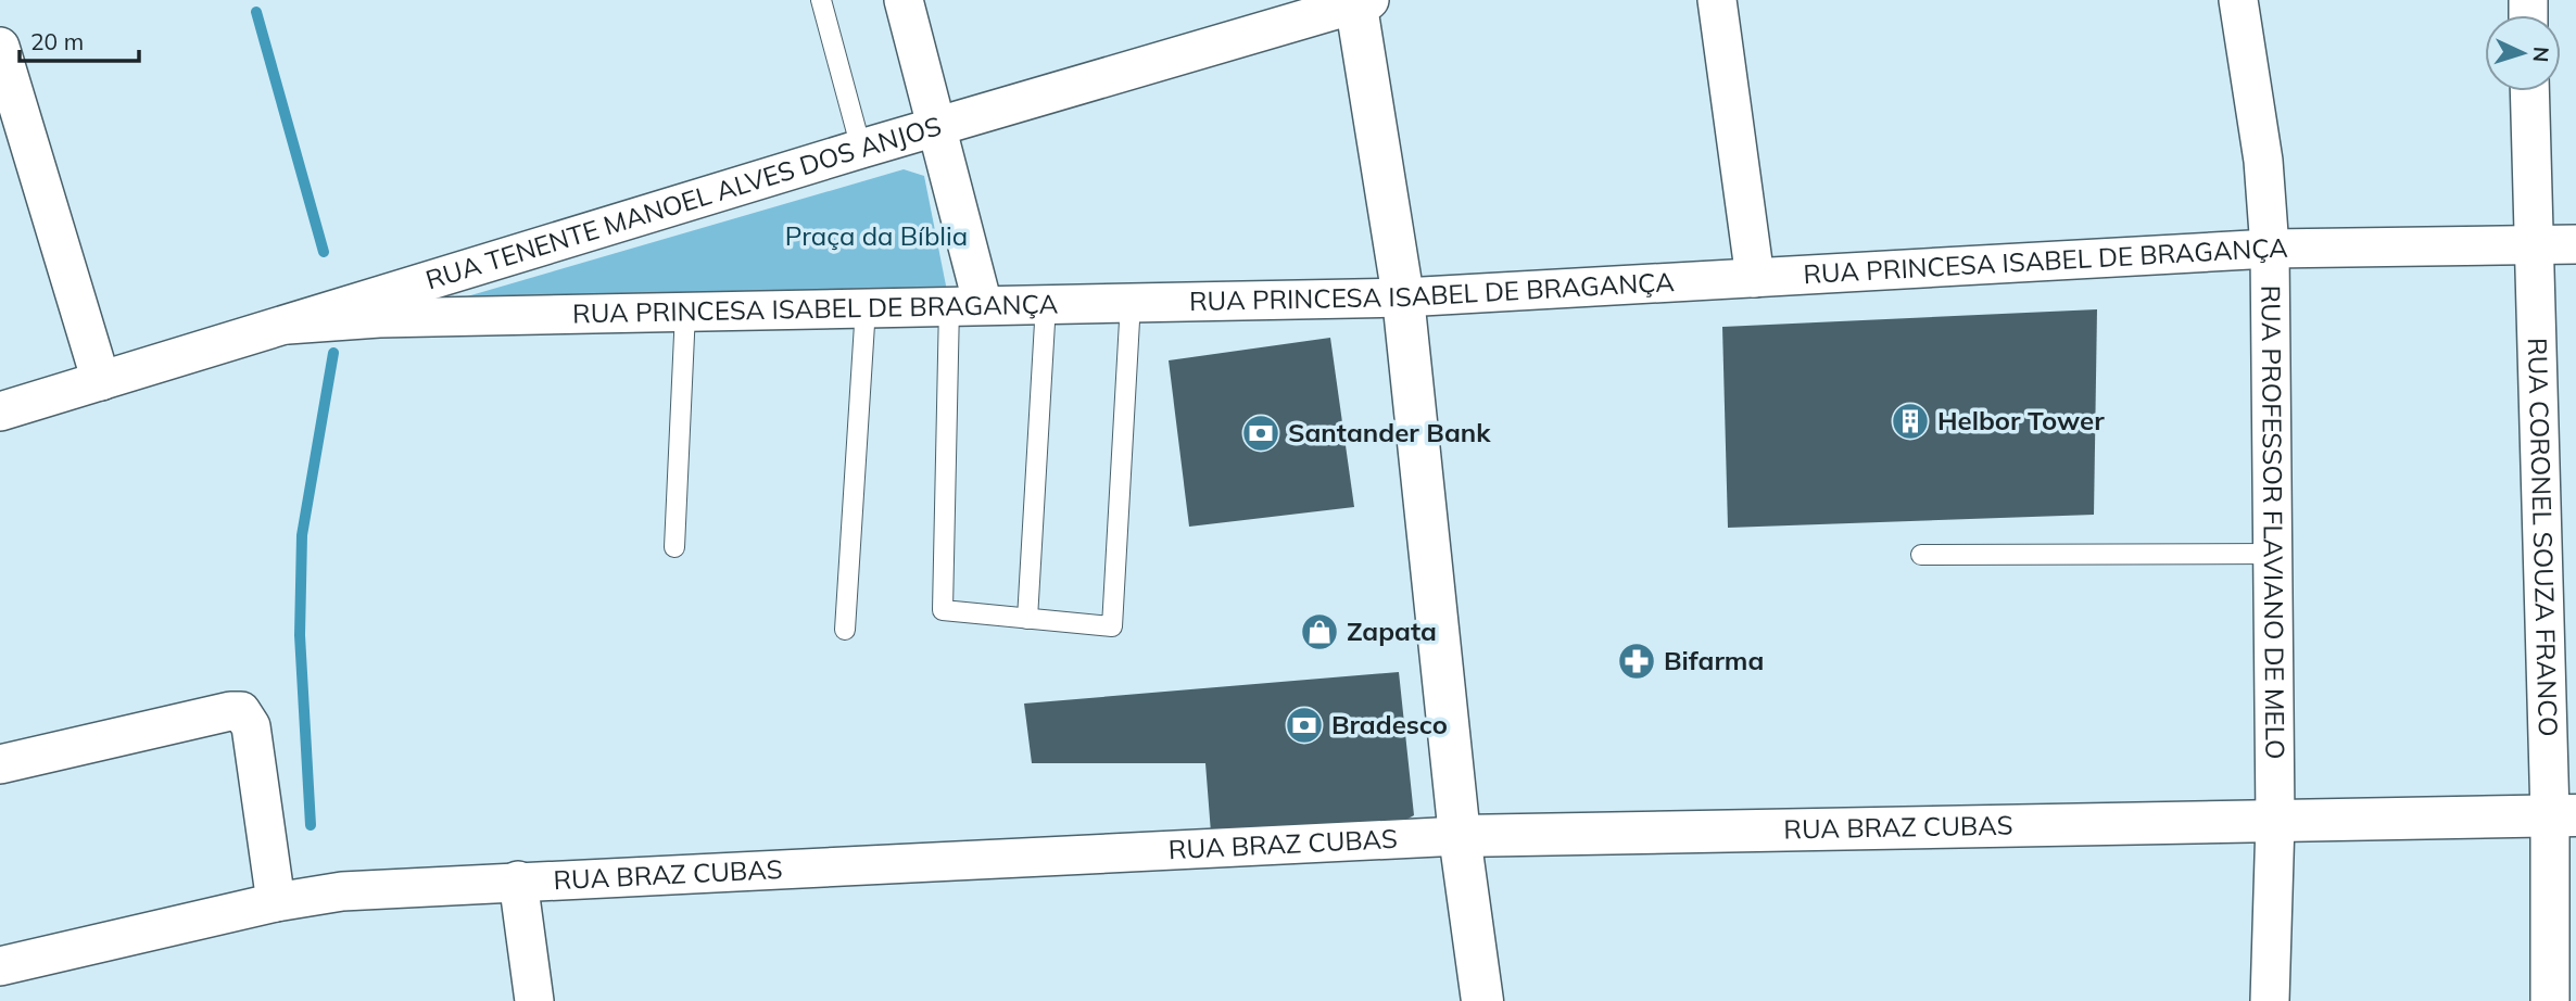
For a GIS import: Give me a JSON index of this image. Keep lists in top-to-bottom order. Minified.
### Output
{"streets":{"main road":["RUA BRAZ CUBAS"],"street":["RUA TENENTE MANOEL ALVES DOS ANJOS","RUA PRINCESA ISABEL DE BRAGANÇA","RUA PROFESSOR FLAVIANO DE MELO","RUA CORONEL SOUZA FRANCO"]},"crossings":[["RUA TENENTE MANOEL ALVES DOS ANJOS","RUA PRINCESA ISABEL DE BRAGANÇA"],["RUA PRINCESA ISABEL DE BRAGANÇA","RUA PROFESSOR FLAVIANO DE MELO"],["RUA PRINCESA ISABEL DE BRAGANÇA","RUA CORONEL SOUZA FRANCO"],["RUA PROFESSOR FLAVIANO DE MELO","RUA BRAZ CUBAS"],["RUA CORONEL SOUZA FRANCO","RUA BRAZ CUBAS"]],"parks":["Praça da Bíblia"],"places":{"building":["Helbor Tower"],"bank":["Santander Bank","Bradesco"],"shop":["Zapata"],"pharmacy":["Bifarma"]},"scale_bar":"20 m","north":"right"}
